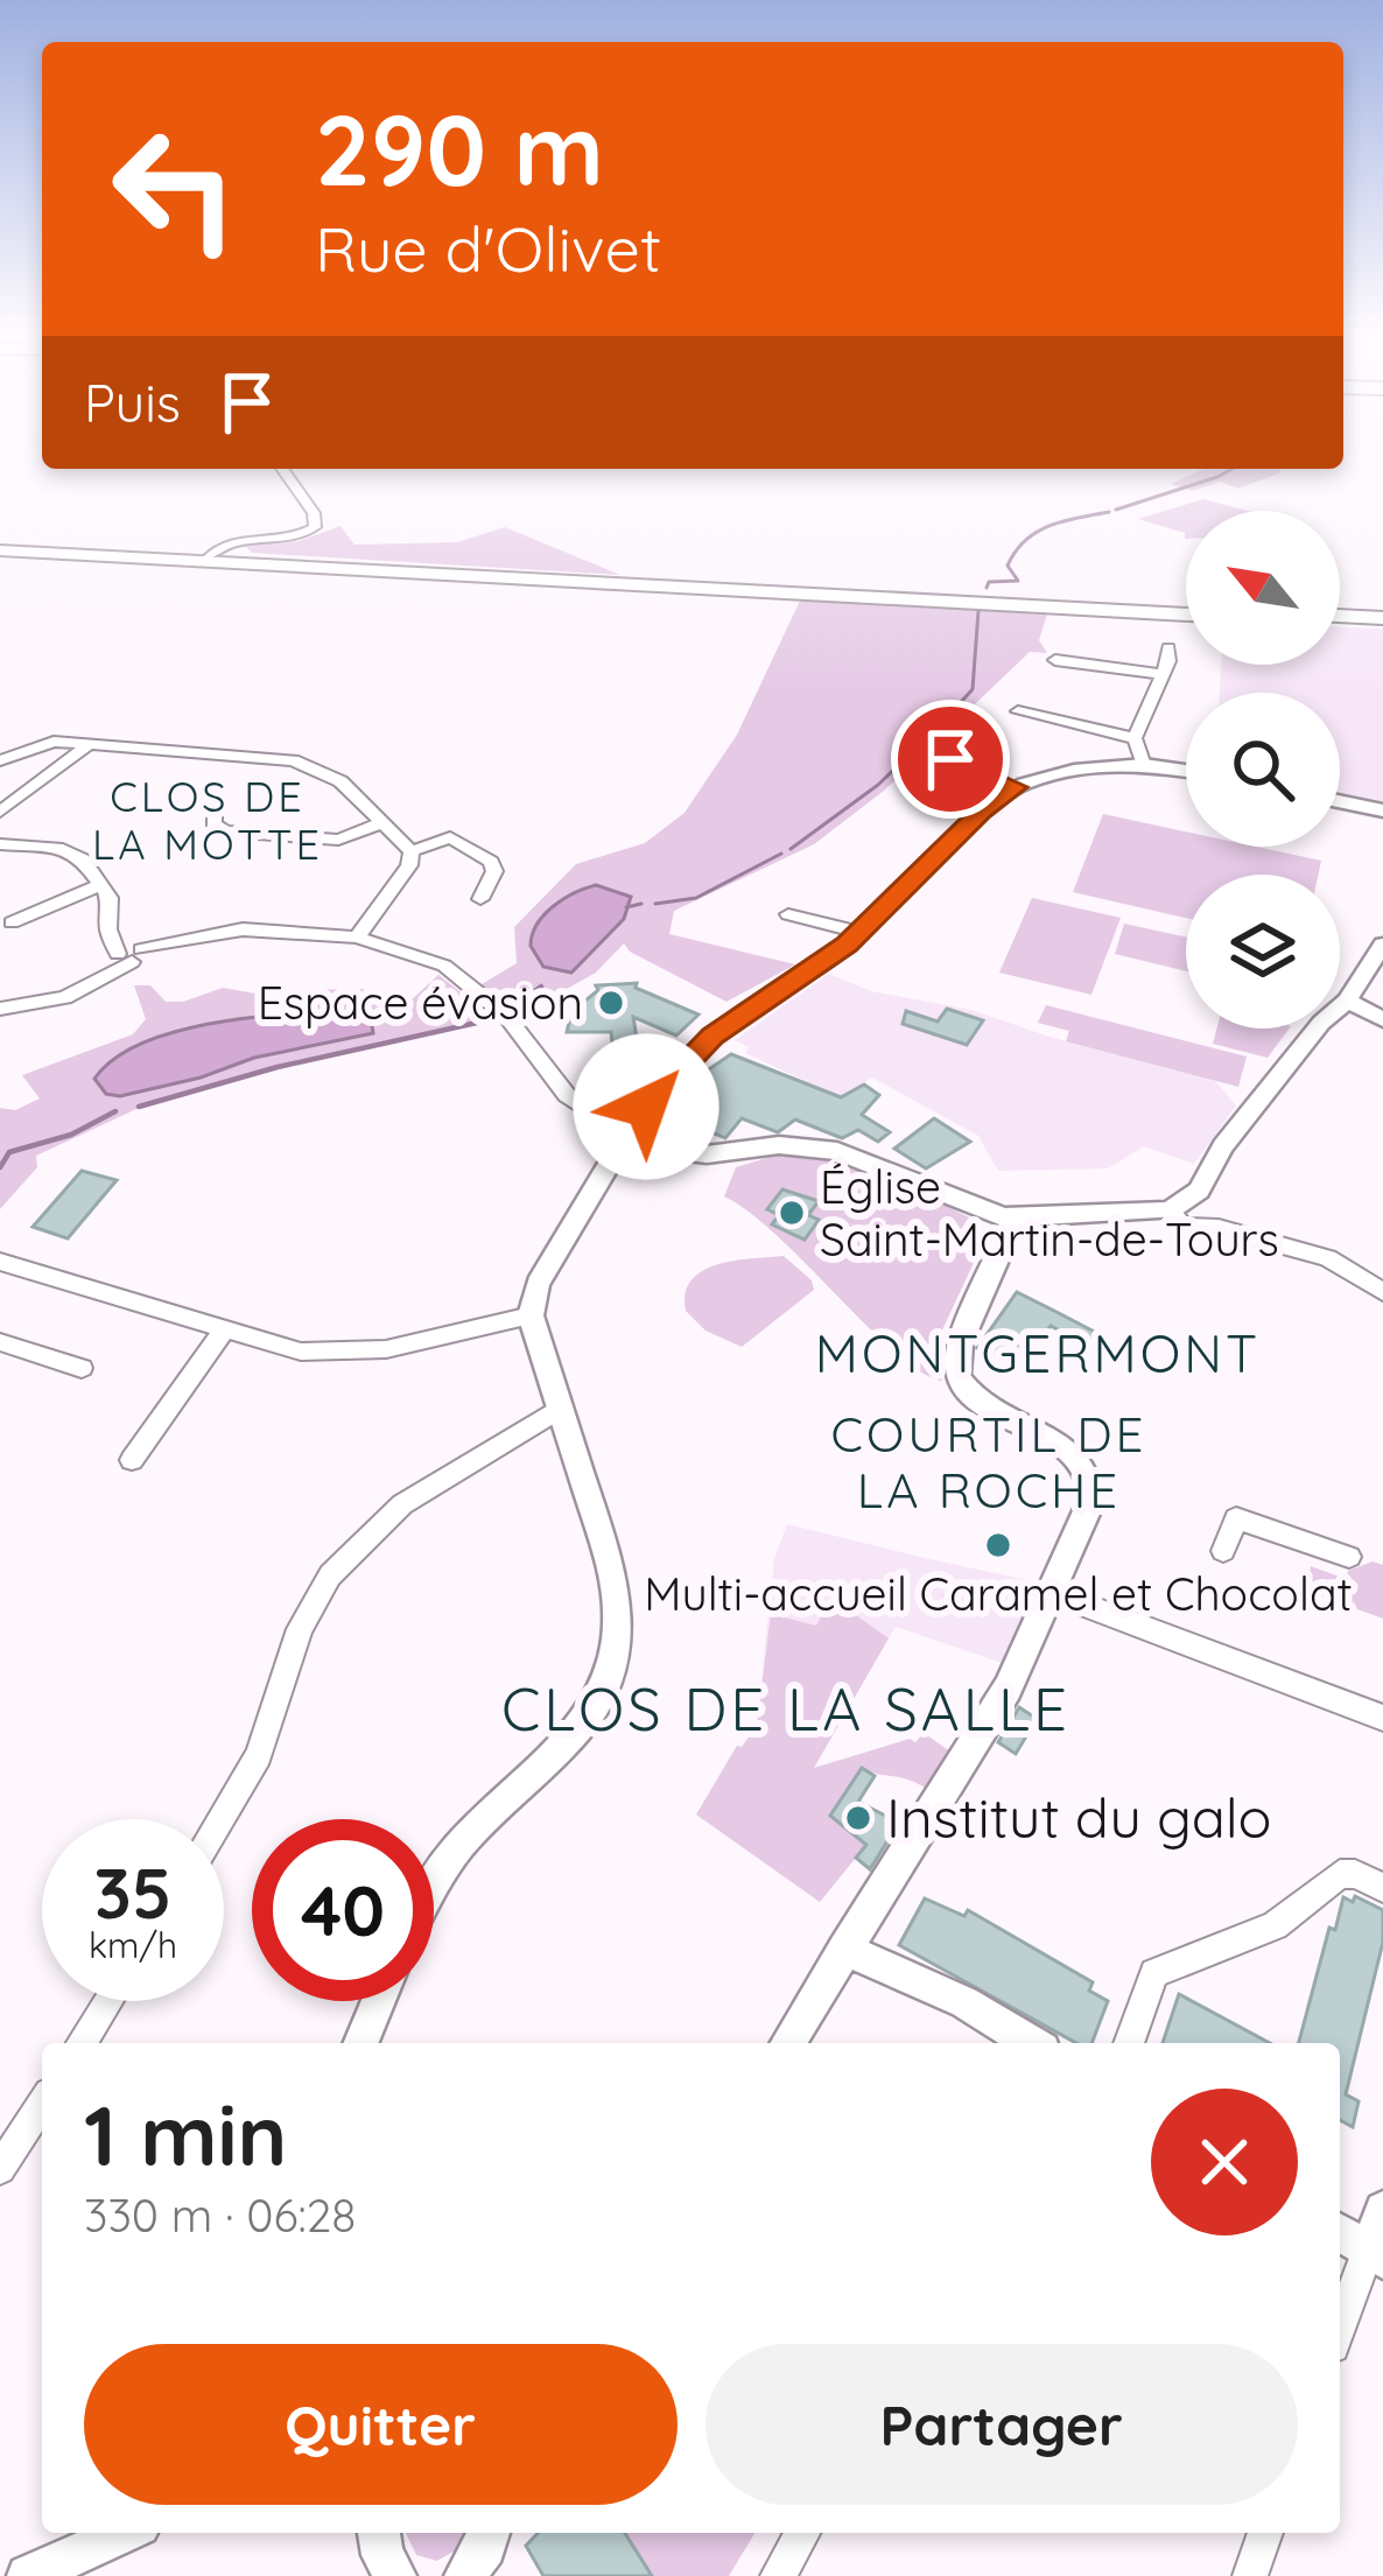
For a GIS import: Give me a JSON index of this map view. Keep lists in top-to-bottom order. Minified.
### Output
{"districts":["CLOS DE LA MOTTE","MONTGERMONT","COURTIL DE LA ROCHE","CLOS DE LA SALLE"],"places":["Espace évasion","Église Saint-Martin-de-Tours","Multi-accueil Caramel et Chocolat","Institut du galo"],"north":"top left","page":{"turn":["290 m","Rue d'Olivet"],"then":"Puis","speed":"35 km/h","limit":"40","heading":["1 min","330 m · 06:28"],"buttons":["Quitter","Partager"]}}
